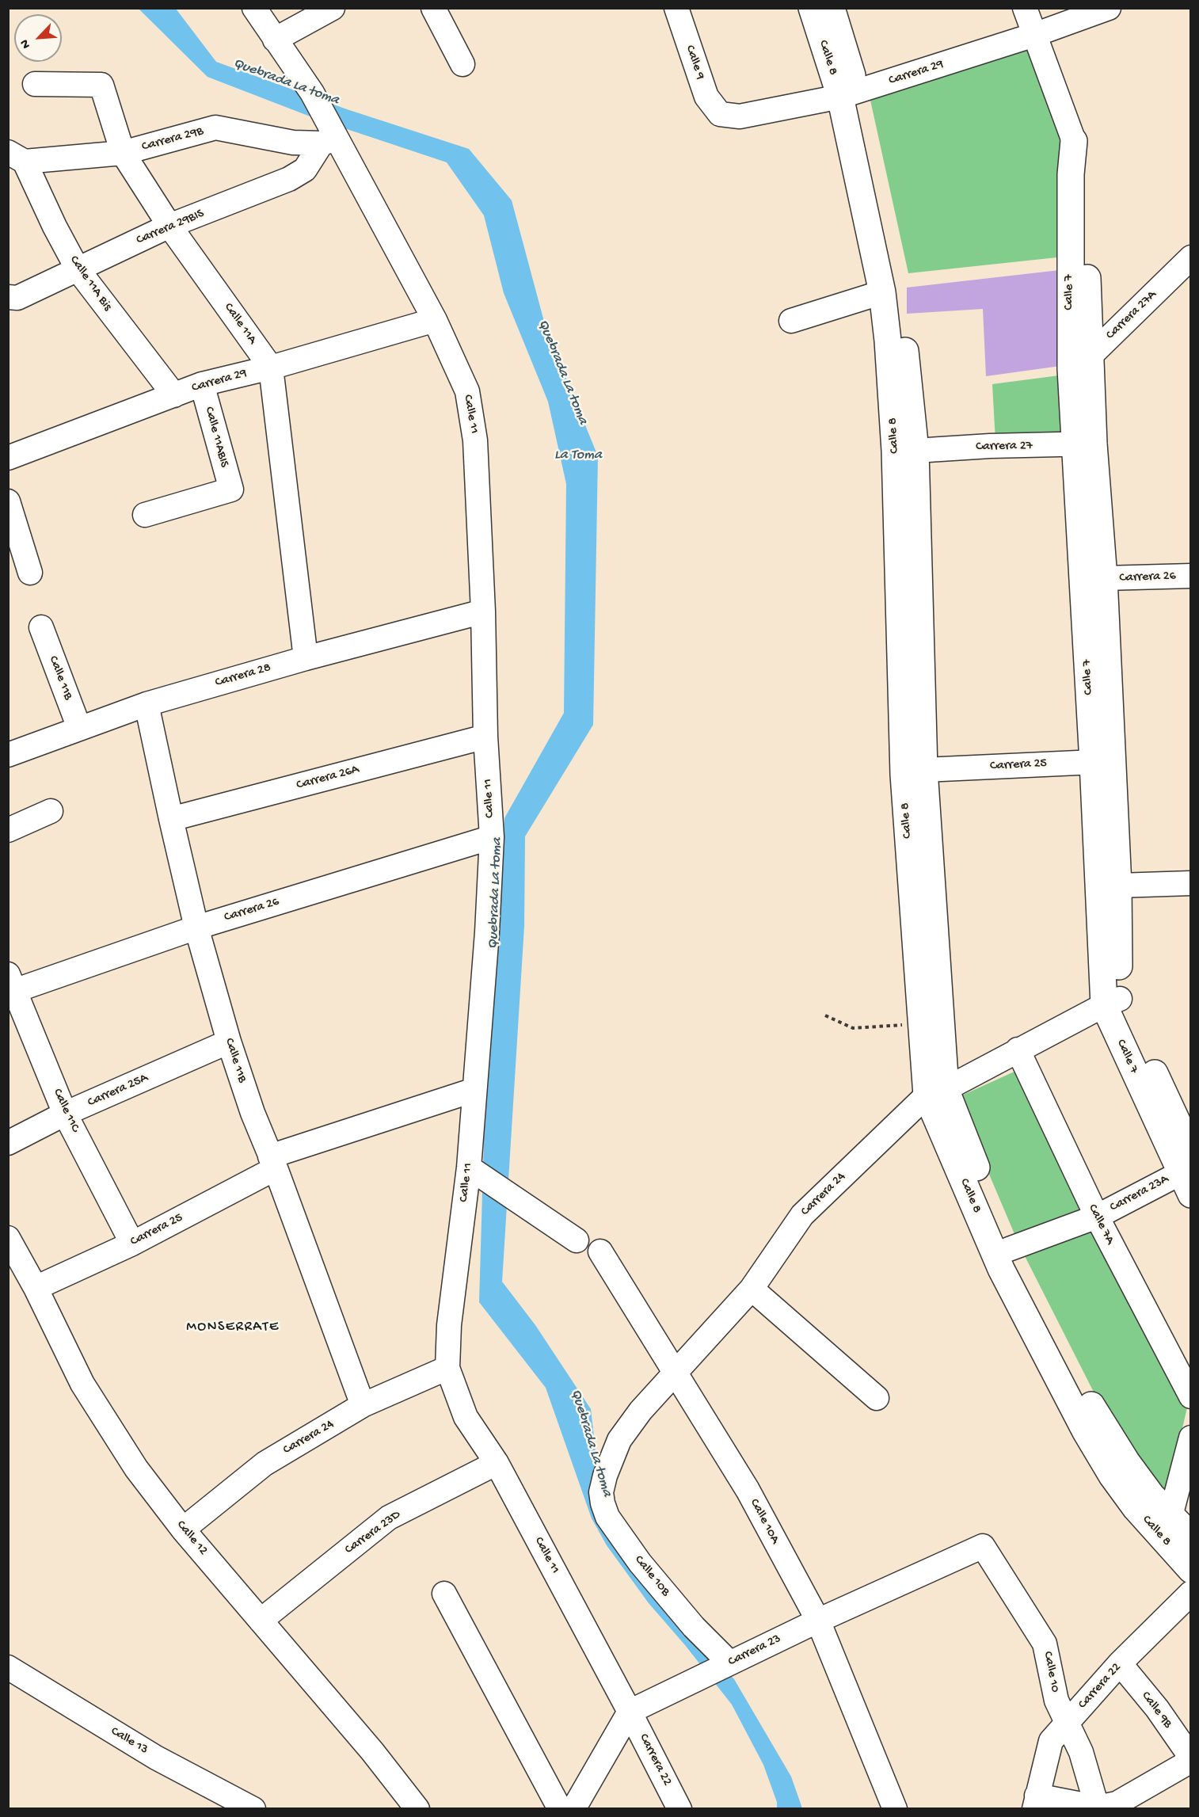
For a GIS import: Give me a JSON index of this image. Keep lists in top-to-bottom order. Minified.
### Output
{"streets":{"main road":["Calle 8","Calle 7"],"street":["Calle 9","Carrera 29","Carrera 29B","Carrera 29BIS","Calle 11A Bis","Carrera 27A","Calle 11A","Calle 11","Calle 11ABIS","Carrera 27","Carrera 26","Carrera 28","Calle 11B","Carrera 25","Carrera 26A","Carrera 25A","Calle 11C","Carrera 23A","Carrera 24","Calle 7A","Calle 10A","Carrera 23D","Calle 12","Calle 10B","Carrera 23","Calle 10","Carrera 22","Calle 9B","Calle 13"]},"crossings":[["Calle 8","Carrera 29"],["Calle 8","Carrera 27"],["Calle 8","Carrera 25"],["Calle 8","Carrera 23A"],["Calle 8","Carrera 24"],["Calle 9","Carrera 29"],["Carrera 29","Calle 11A Bis"],["Carrera 29","Calle 7"],["Carrera 29","Calle 11A"],["Carrera 29","Calle 11"],["Carrera 29","Calle 11ABIS"],["Carrera 29B","Carrera 29BIS"],["Carrera 29B","Calle 11A Bis"],["Carrera 29B","Calle 11A"],["Carrera 29B","Calle 11"],["Carrera 29BIS","Calle 11A Bis"],["Carrera 29BIS","Calle 11A"],["Carrera 29BIS","Calle 11"],["Calle 7","Carrera 27A"],["Calle 7","Carrera 27"],["Calle 7","Carrera 26"],["Calle 7","Carrera 25"],["Calle 7","Carrera 23A"],["Calle 7","Carrera 24"],["Calle 11A","Carrera 28"],["Calle 11","Carrera 26"],["Calle 11","Carrera 28"],["Calle 11","Carrera 25"],["Calle 11","Carrera 26A"],["Calle 11","Carrera 24"],["Calle 11","Carrera 23D"],["Calle 11","Carrera 23"],["Calle 11","Carrera 22"],["Carrera 26","Calle 11B"],["Carrera 26","Calle 11C"],["Carrera 28","Calle 11B"],["Calle 11B","Carrera 25"],["Calle 11B","Carrera 26A"],["Calle 11B","Carrera 25A"],["Calle 11B","Carrera 24"],["Carrera 25","Calle 11C"],["Carrera 25","Calle 12"],["Carrera 25A","Calle 11C"],["Carrera 23A","Calle 7A"],["Carrera 24","Calle 7A"],["Carrera 24","Calle 10A"],["Carrera 24","Calle 12"],["Carrera 24","Calle 10B"],["Calle 10A","Carrera 23"],["Carrera 23D","Calle 12"],["Calle 10B","Carrera 23"],["Carrera 23","Calle 10"],["Carrera 23","Carrera 22"],["Calle 10","Carrera 22"],["Carrera 22","Calle 9B"]],"districts":["MONSERRATE"],"water":["Quebrada La toma","La Toma"],"north":"bottom left"}
